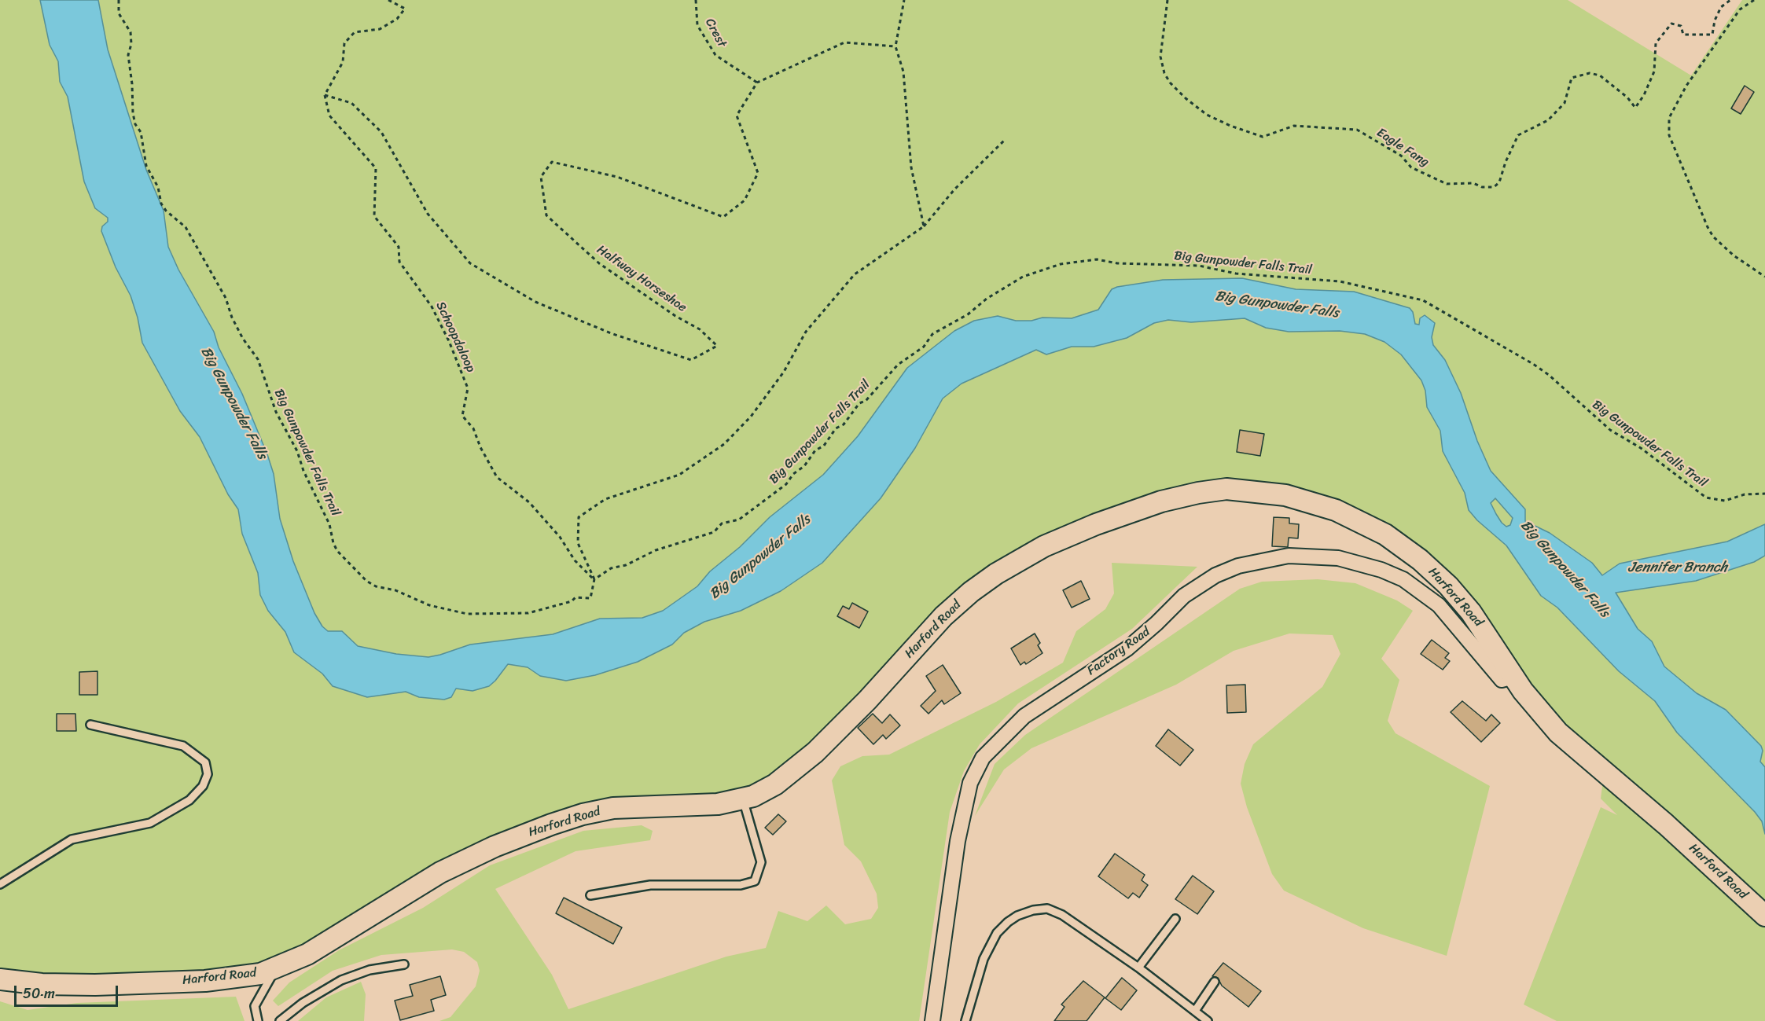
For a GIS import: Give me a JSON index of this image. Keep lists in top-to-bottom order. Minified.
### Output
{"streets":{"main road":["Harford Road"],"street":["Factory Road"],"path":["Crest","Eagle Fang","Big Gunpowder Falls Trail","Halfway Horseshoe","Schoopdaloop"]},"crossings":[["Crest","Halfway Horseshoe"],["Big Gunpowder Falls Trail","Schoopdaloop"],["Halfway Horseshoe","Schoopdaloop"],["Harford Road","Factory Road"]],"water":["Big Gunpowder Falls","Jennifer Branch"],"scale_bar":"50 m"}
